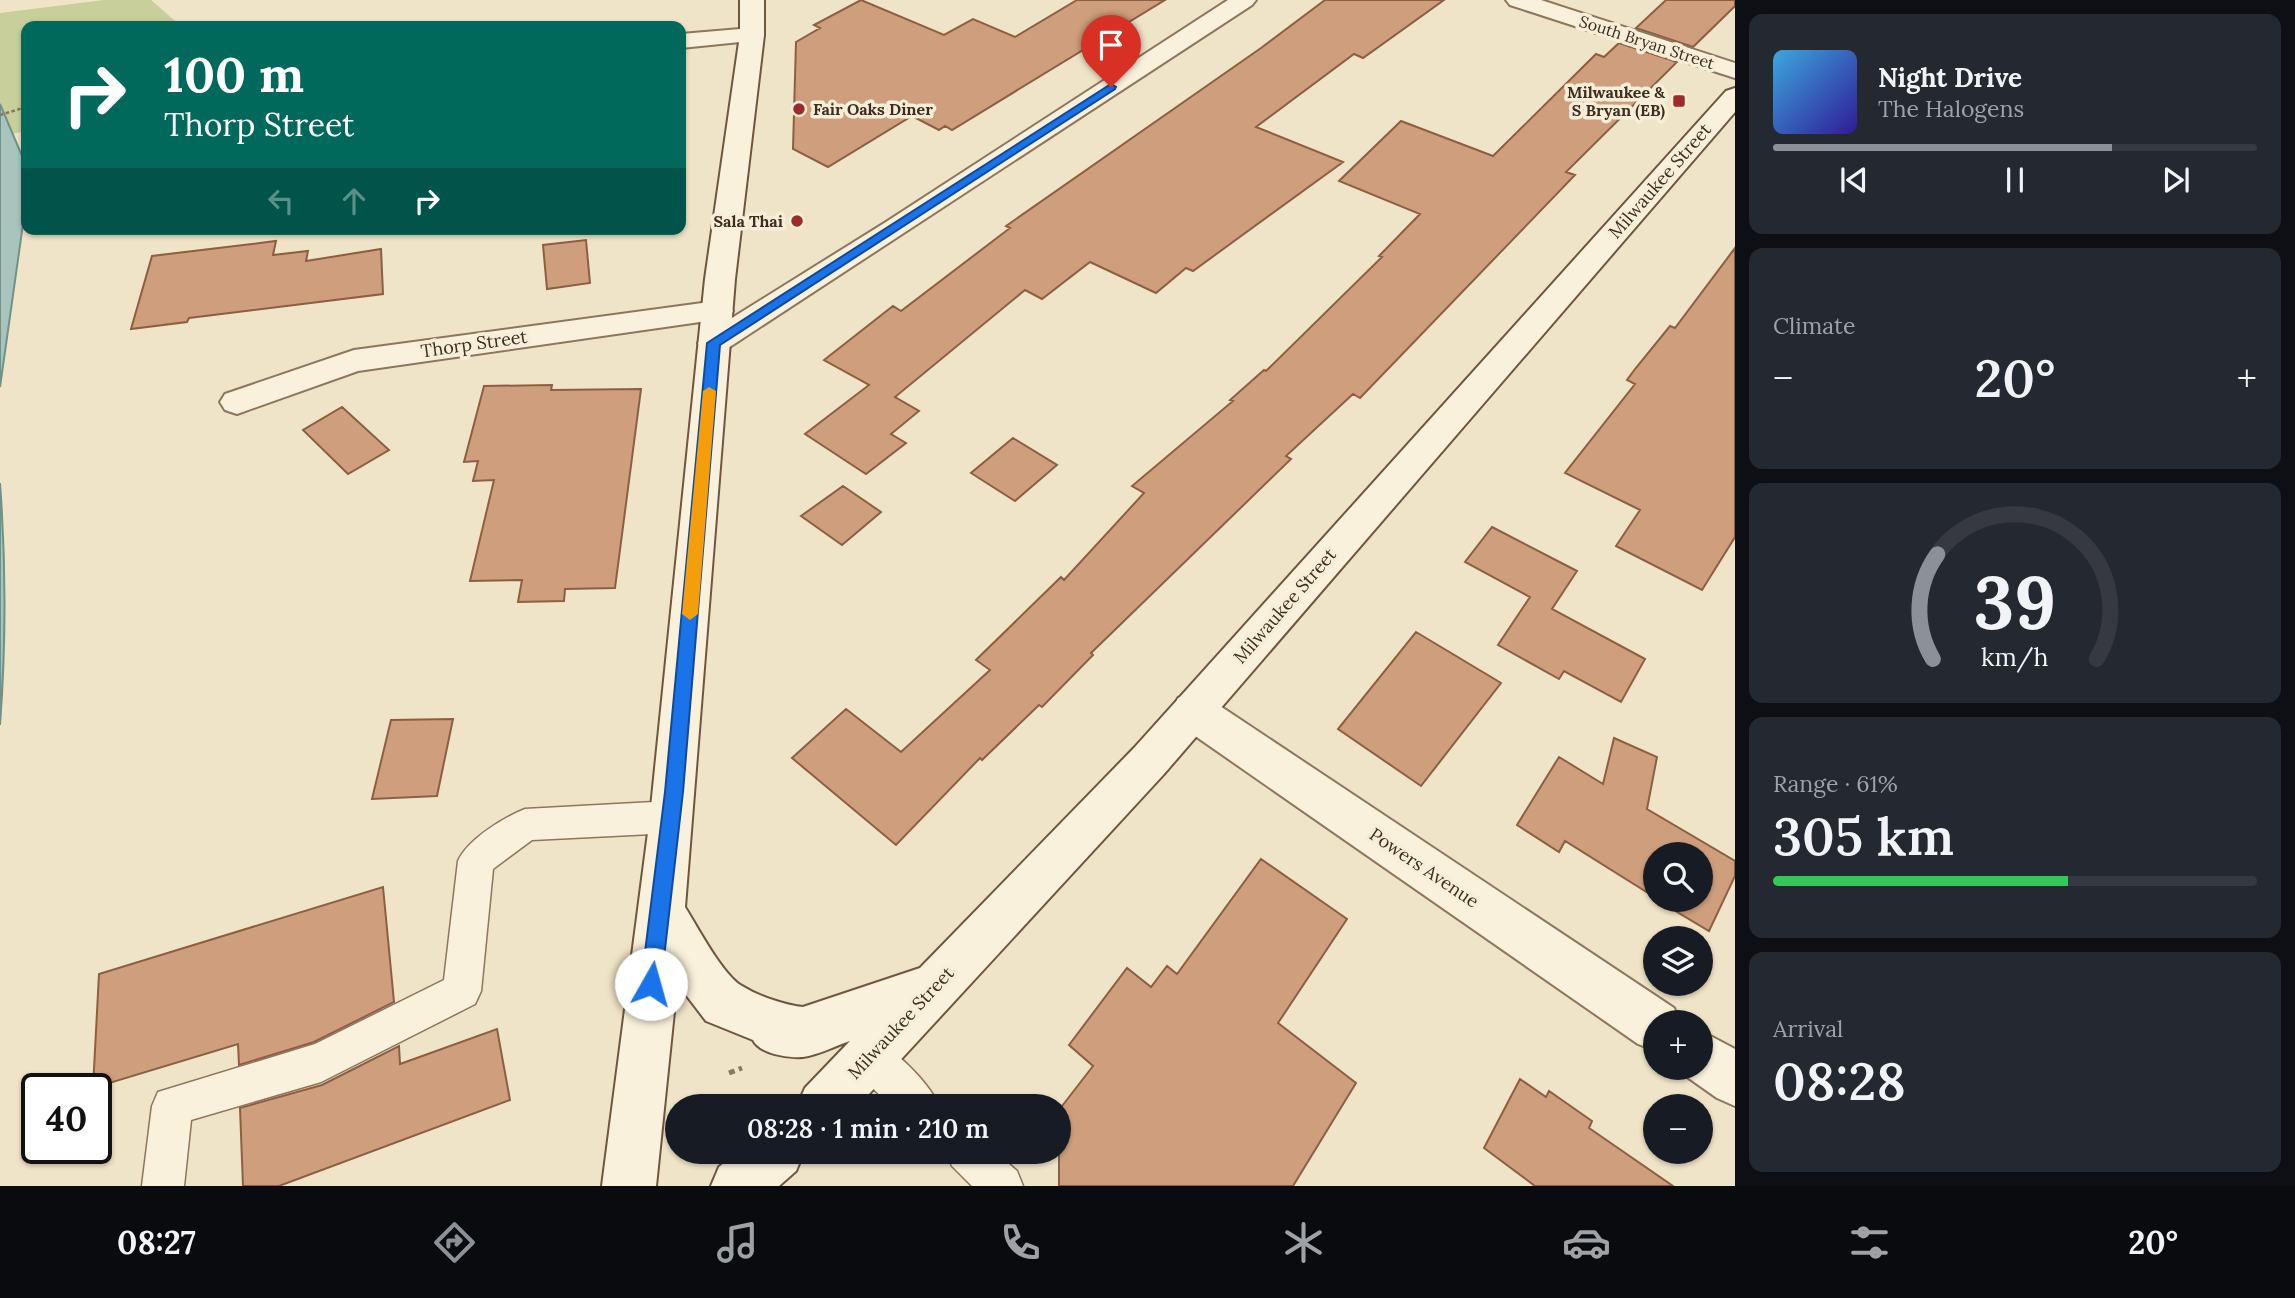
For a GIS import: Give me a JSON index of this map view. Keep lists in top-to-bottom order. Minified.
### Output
{"streets":{"street":["South Bryan Street","Milwaukee Street","Thorp Street","Powers Avenue"]},"crossings":[["Milwaukee Street","Powers Avenue"]],"places":{"transit":["Milwaukee & S Bryan (EB)"],"other":["Fair Oaks Diner","Sala Thai"]},"page":{"turn":["100 m","Thorp Street"],"song":["Night Drive","The Halogens"],"tile":["Climate",["Range · 61%","305 km"],["Arrival","08:28"]],"heat":["−","20°","+"],"map_buttons":["+","−"],"limit":"40","trip":"08:28 · 1 min · 210 m","tabs":["08:27","20°"],"gauge":["39","km/h"]}}
